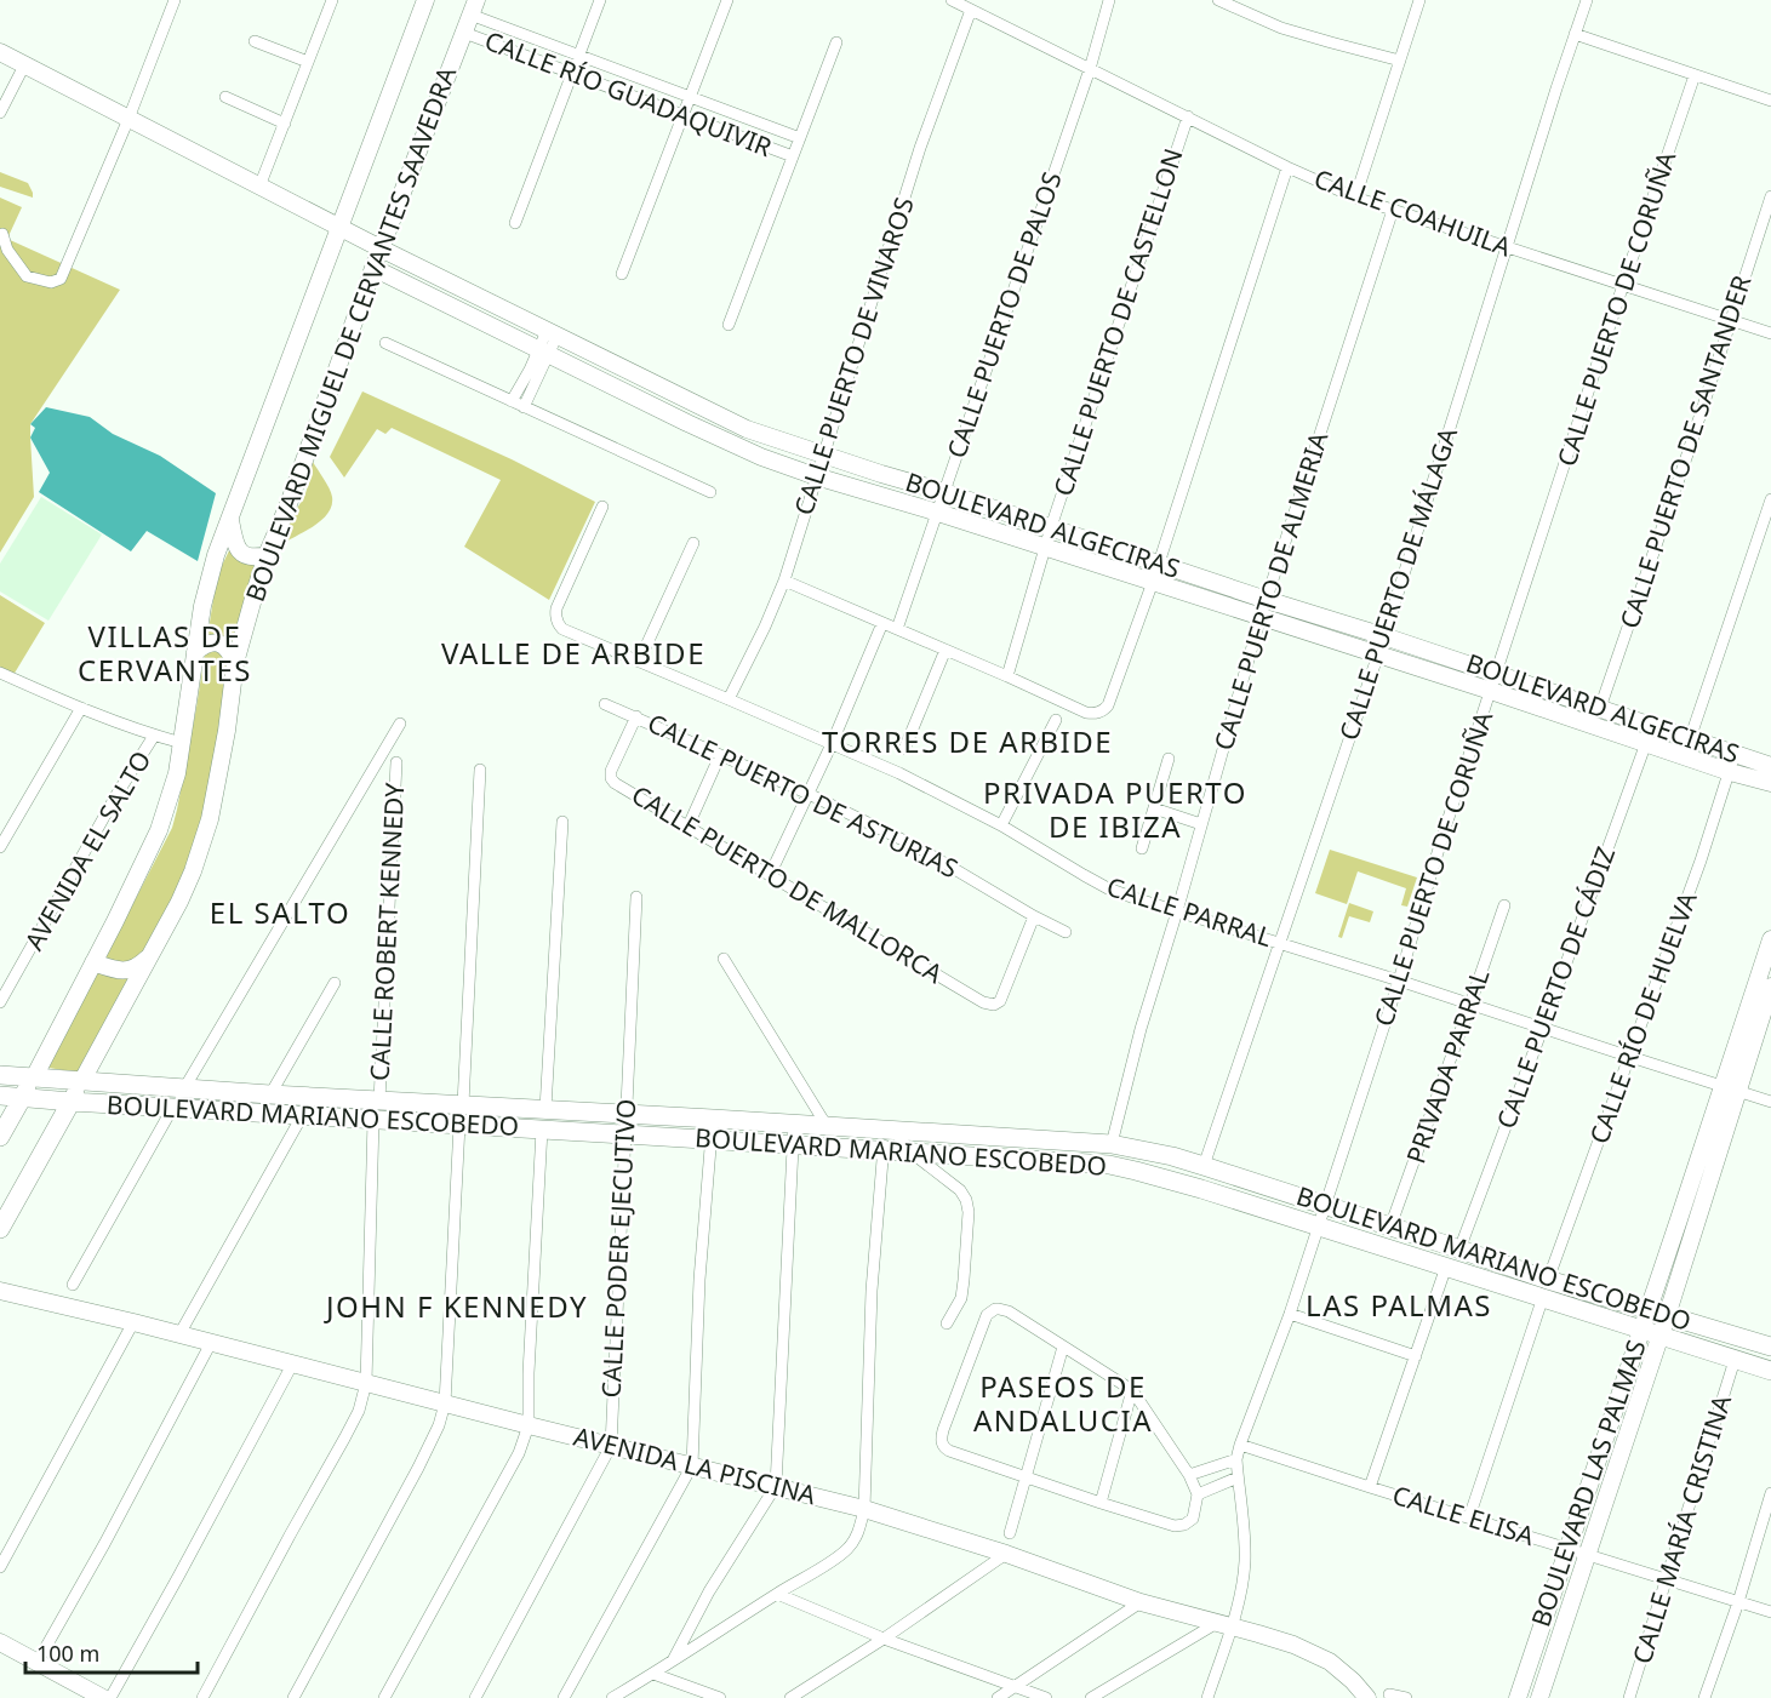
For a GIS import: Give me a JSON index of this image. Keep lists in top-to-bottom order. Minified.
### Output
{"streets":{"main road":["BOULEVARD MIGUEL DE CERVANTES SAAVEDRA","BOULEVARD MARIANO ESCOBEDO"],"street":["CALLE RÍO GUADAQUIVIR","CALLE COAHUILA","CALLE PUERTO DE CORUÑA","CALLE PUERTO DE PALOS","CALLE PUERTO DE CASTELLON","CALLE PUERTO DE VINAROS","CALLE PUERTO DE SANTANDER","BOULEVARD ALGECIRAS","CALLE PUERTO DE MÁLAGA","CALLE PUERTO DE ALMERIA","CALLE PUERTO DE ASTURIAS","AVENIDA EL SALTO","CALLE PUERTO DE MALLORCA","CALLE PARRAL","CALLE ROBERT KENNEDY","CALLE PUERTO DE CÁDIZ","CALLE RÍO DE HUELVA","PRIVADA PARRAL","CALLE PODER EJECUTIVO","AVENIDA LA PISCINA","BOULEVARD LAS PALMAS","CALLE ELISA","CALLE MARÍA CRISTINA"]},"crossings":[["CALLE RÍO GUADAQUIVIR","BOULEVARD MIGUEL DE CERVANTES SAAVEDRA"],["CALLE COAHUILA","CALLE PUERTO DE CORUÑA"],["CALLE COAHUILA","CALLE PUERTO DE PALOS"],["CALLE COAHUILA","CALLE PUERTO DE CASTELLON"],["CALLE COAHUILA","CALLE PUERTO DE VINAROS"],["CALLE COAHUILA","CALLE PUERTO DE SANTANDER"],["CALLE COAHUILA","CALLE PUERTO DE MÁLAGA"],["CALLE COAHUILA","CALLE PUERTO DE ALMERIA"],["CALLE PUERTO DE CORUÑA","BOULEVARD ALGECIRAS"],["CALLE PUERTO DE CORUÑA","CALLE PARRAL"],["CALLE PUERTO DE CORUÑA","BOULEVARD MARIANO ESCOBEDO"],["CALLE PUERTO DE CORUÑA","AVENIDA LA PISCINA"],["CALLE PUERTO DE CORUÑA","CALLE ELISA"],["CALLE PUERTO DE PALOS","BOULEVARD ALGECIRAS"],["CALLE PUERTO DE CASTELLON","BOULEVARD ALGECIRAS"],["BOULEVARD MIGUEL DE CERVANTES SAAVEDRA","BOULEVARD ALGECIRAS"],["BOULEVARD MIGUEL DE CERVANTES SAAVEDRA","BOULEVARD MARIANO ESCOBEDO"],["CALLE PUERTO DE VINAROS","BOULEVARD ALGECIRAS"],["CALLE PUERTO DE VINAROS","CALLE PARRAL"],["CALLE PUERTO DE SANTANDER","BOULEVARD ALGECIRAS"],["BOULEVARD ALGECIRAS","CALLE PUERTO DE MÁLAGA"],["BOULEVARD ALGECIRAS","CALLE PUERTO DE ALMERIA"],["BOULEVARD ALGECIRAS","CALLE PUERTO DE CÁDIZ"],["BOULEVARD ALGECIRAS","CALLE RÍO DE HUELVA"],["CALLE PUERTO DE MÁLAGA","CALLE PARRAL"],["CALLE PUERTO DE MÁLAGA","BOULEVARD MARIANO ESCOBEDO"],["CALLE PUERTO DE ALMERIA","CALLE PARRAL"],["CALLE PUERTO DE ALMERIA","BOULEVARD MARIANO ESCOBEDO"],["CALLE PUERTO DE ASTURIAS","CALLE PUERTO DE MALLORCA"],["CALLE PARRAL","CALLE PUERTO DE CÁDIZ"],["CALLE PARRAL","CALLE RÍO DE HUELVA"],["CALLE PARRAL","PRIVADA PARRAL"],["CALLE PARRAL","BOULEVARD LAS PALMAS"],["CALLE ROBERT KENNEDY","BOULEVARD MARIANO ESCOBEDO"],["CALLE PUERTO DE CÁDIZ","BOULEVARD MARIANO ESCOBEDO"],["CALLE RÍO DE HUELVA","BOULEVARD MARIANO ESCOBEDO"],["CALLE RÍO DE HUELVA","CALLE ELISA"],["PRIVADA PARRAL","BOULEVARD MARIANO ESCOBEDO"],["BOULEVARD MARIANO ESCOBEDO","CALLE PODER EJECUTIVO"],["BOULEVARD MARIANO ESCOBEDO","BOULEVARD LAS PALMAS"],["BOULEVARD MARIANO ESCOBEDO","CALLE MARÍA CRISTINA"],["CALLE PODER EJECUTIVO","AVENIDA LA PISCINA"],["BOULEVARD LAS PALMAS","CALLE ELISA"],["CALLE ELISA","CALLE MARÍA CRISTINA"]],"districts":["VILLAS DE CERVANTES","VALLE DE ARBIDE","TORRES DE ARBIDE","PRIVADA PUERTO DE IBIZA","EL SALTO","LAS PALMAS","JOHN F KENNEDY","PASEOS DE ANDALUCIA"],"scale_bar":"100 m"}
